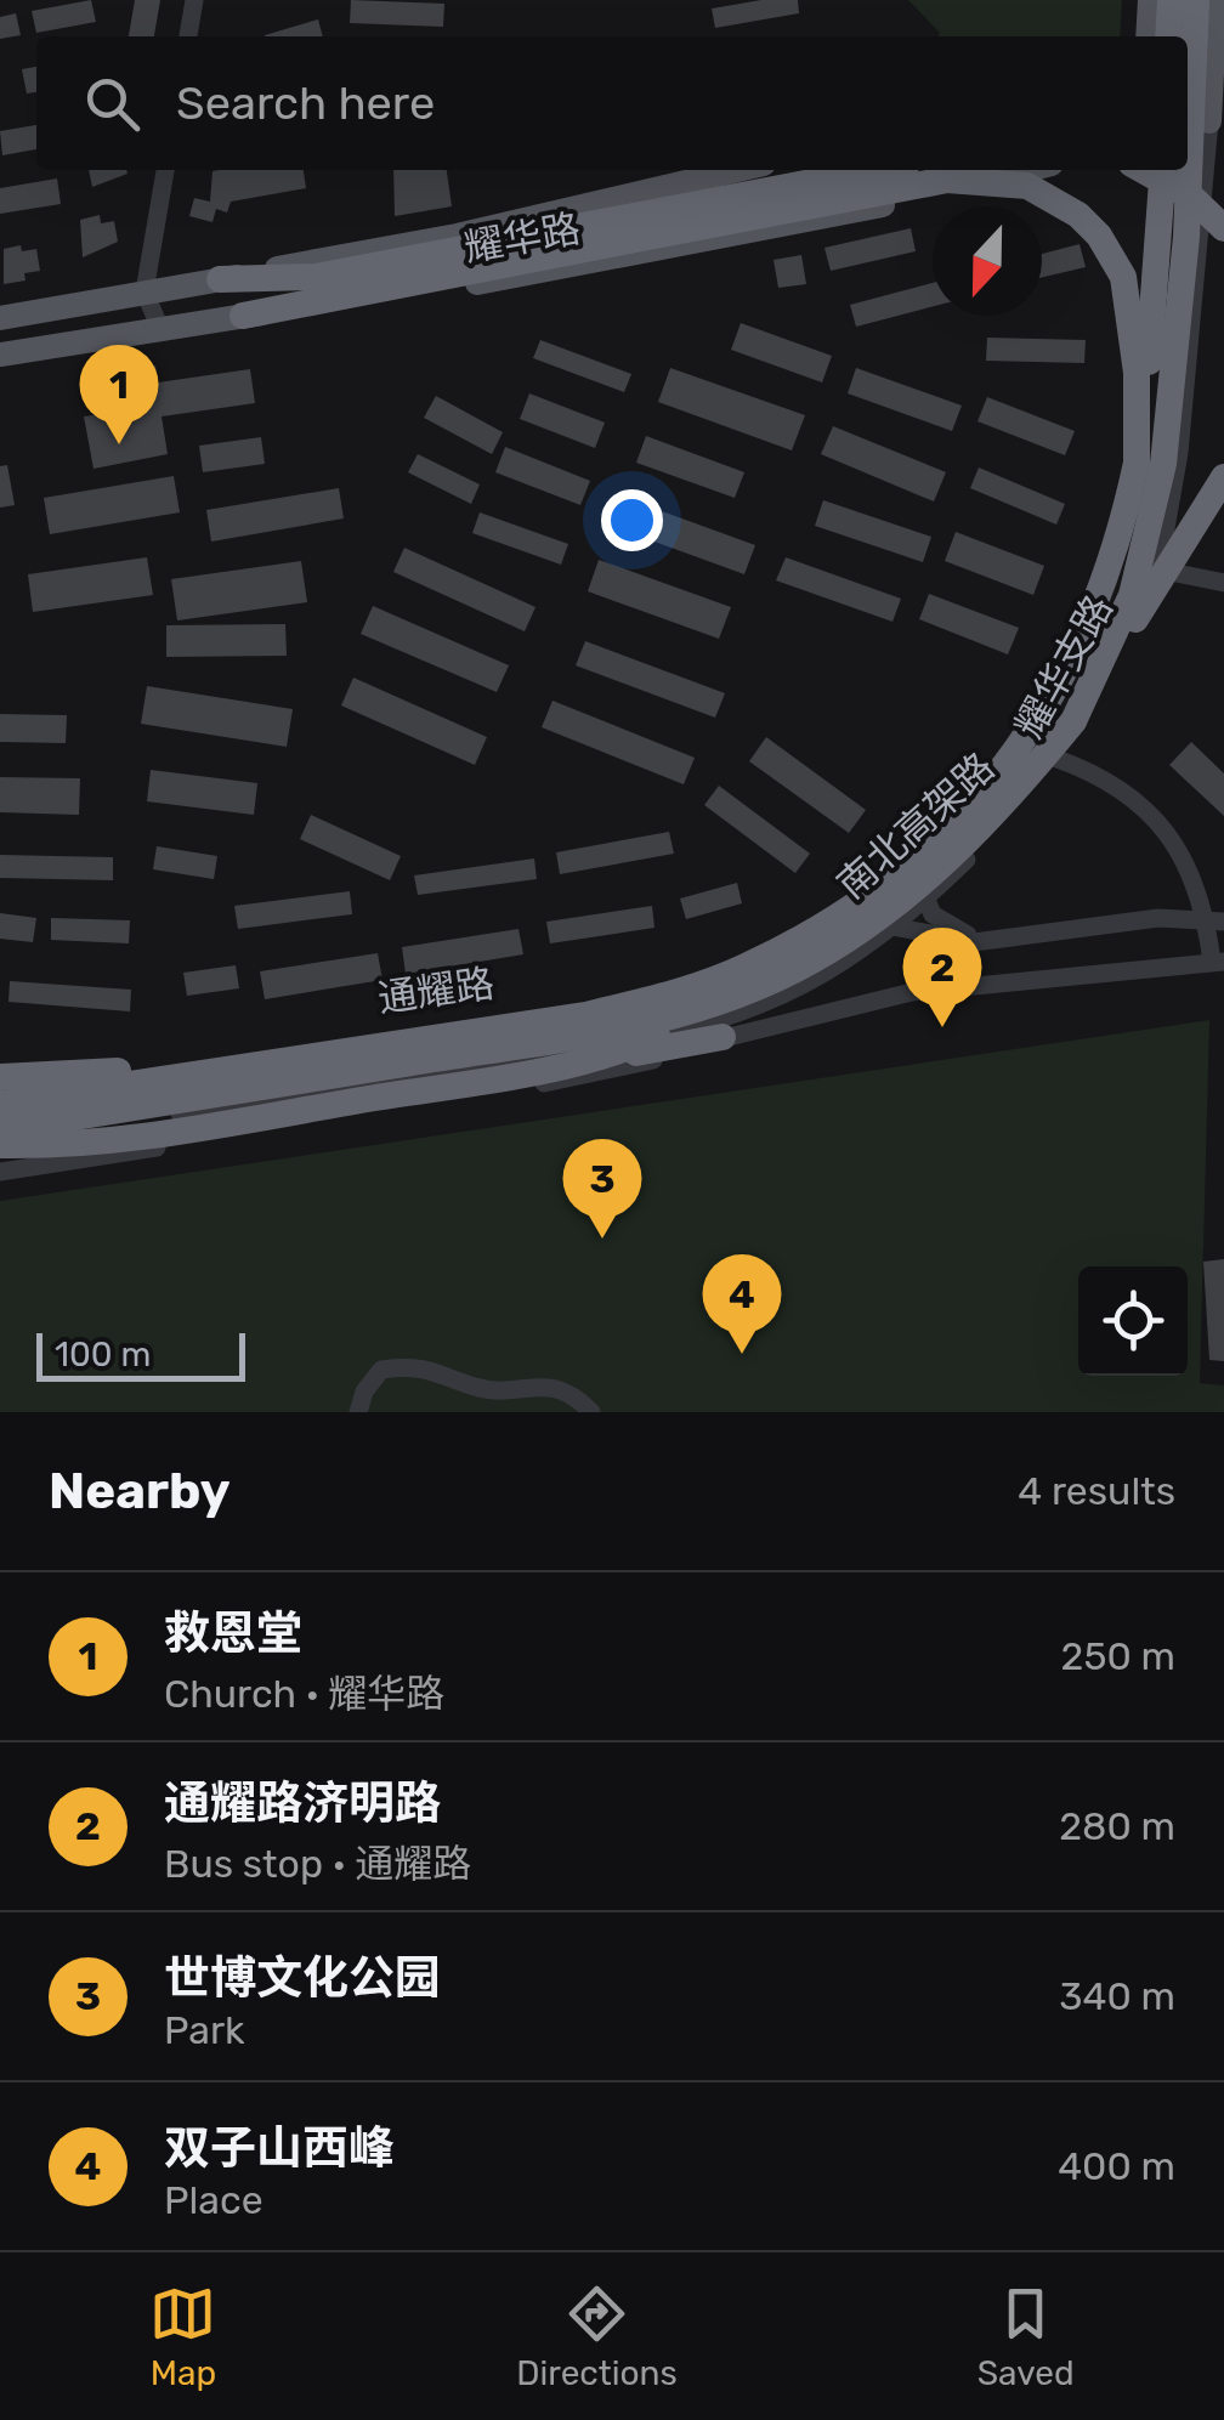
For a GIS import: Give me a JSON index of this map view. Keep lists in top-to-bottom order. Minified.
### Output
{"streets":{"highway":["南北高架路"],"main road":["耀华路"],"street":["耀华支路","通耀路"]},"crossings":[["耀华支路","通耀路"]],"scale_bar":"100 m","north":"bottom","page":{"search":"Search here","pins":["1","2","3","4"],"scale":"100 m","heading":["Nearby","4 results"],"list":[{"mark":"1","name":"救恩堂","note":"Church · 耀华路","value":"250 m"},{"mark":"2","name":"通耀路济明路","note":"Bus stop · 通耀路","value":"280 m"},{"mark":"3","name":"世博文化公园","note":"Park","value":"340 m"},{"mark":"4","name":"双子山西峰","note":"Place","value":"400 m"}],"nav":["Map","Directions","Saved"]}}
